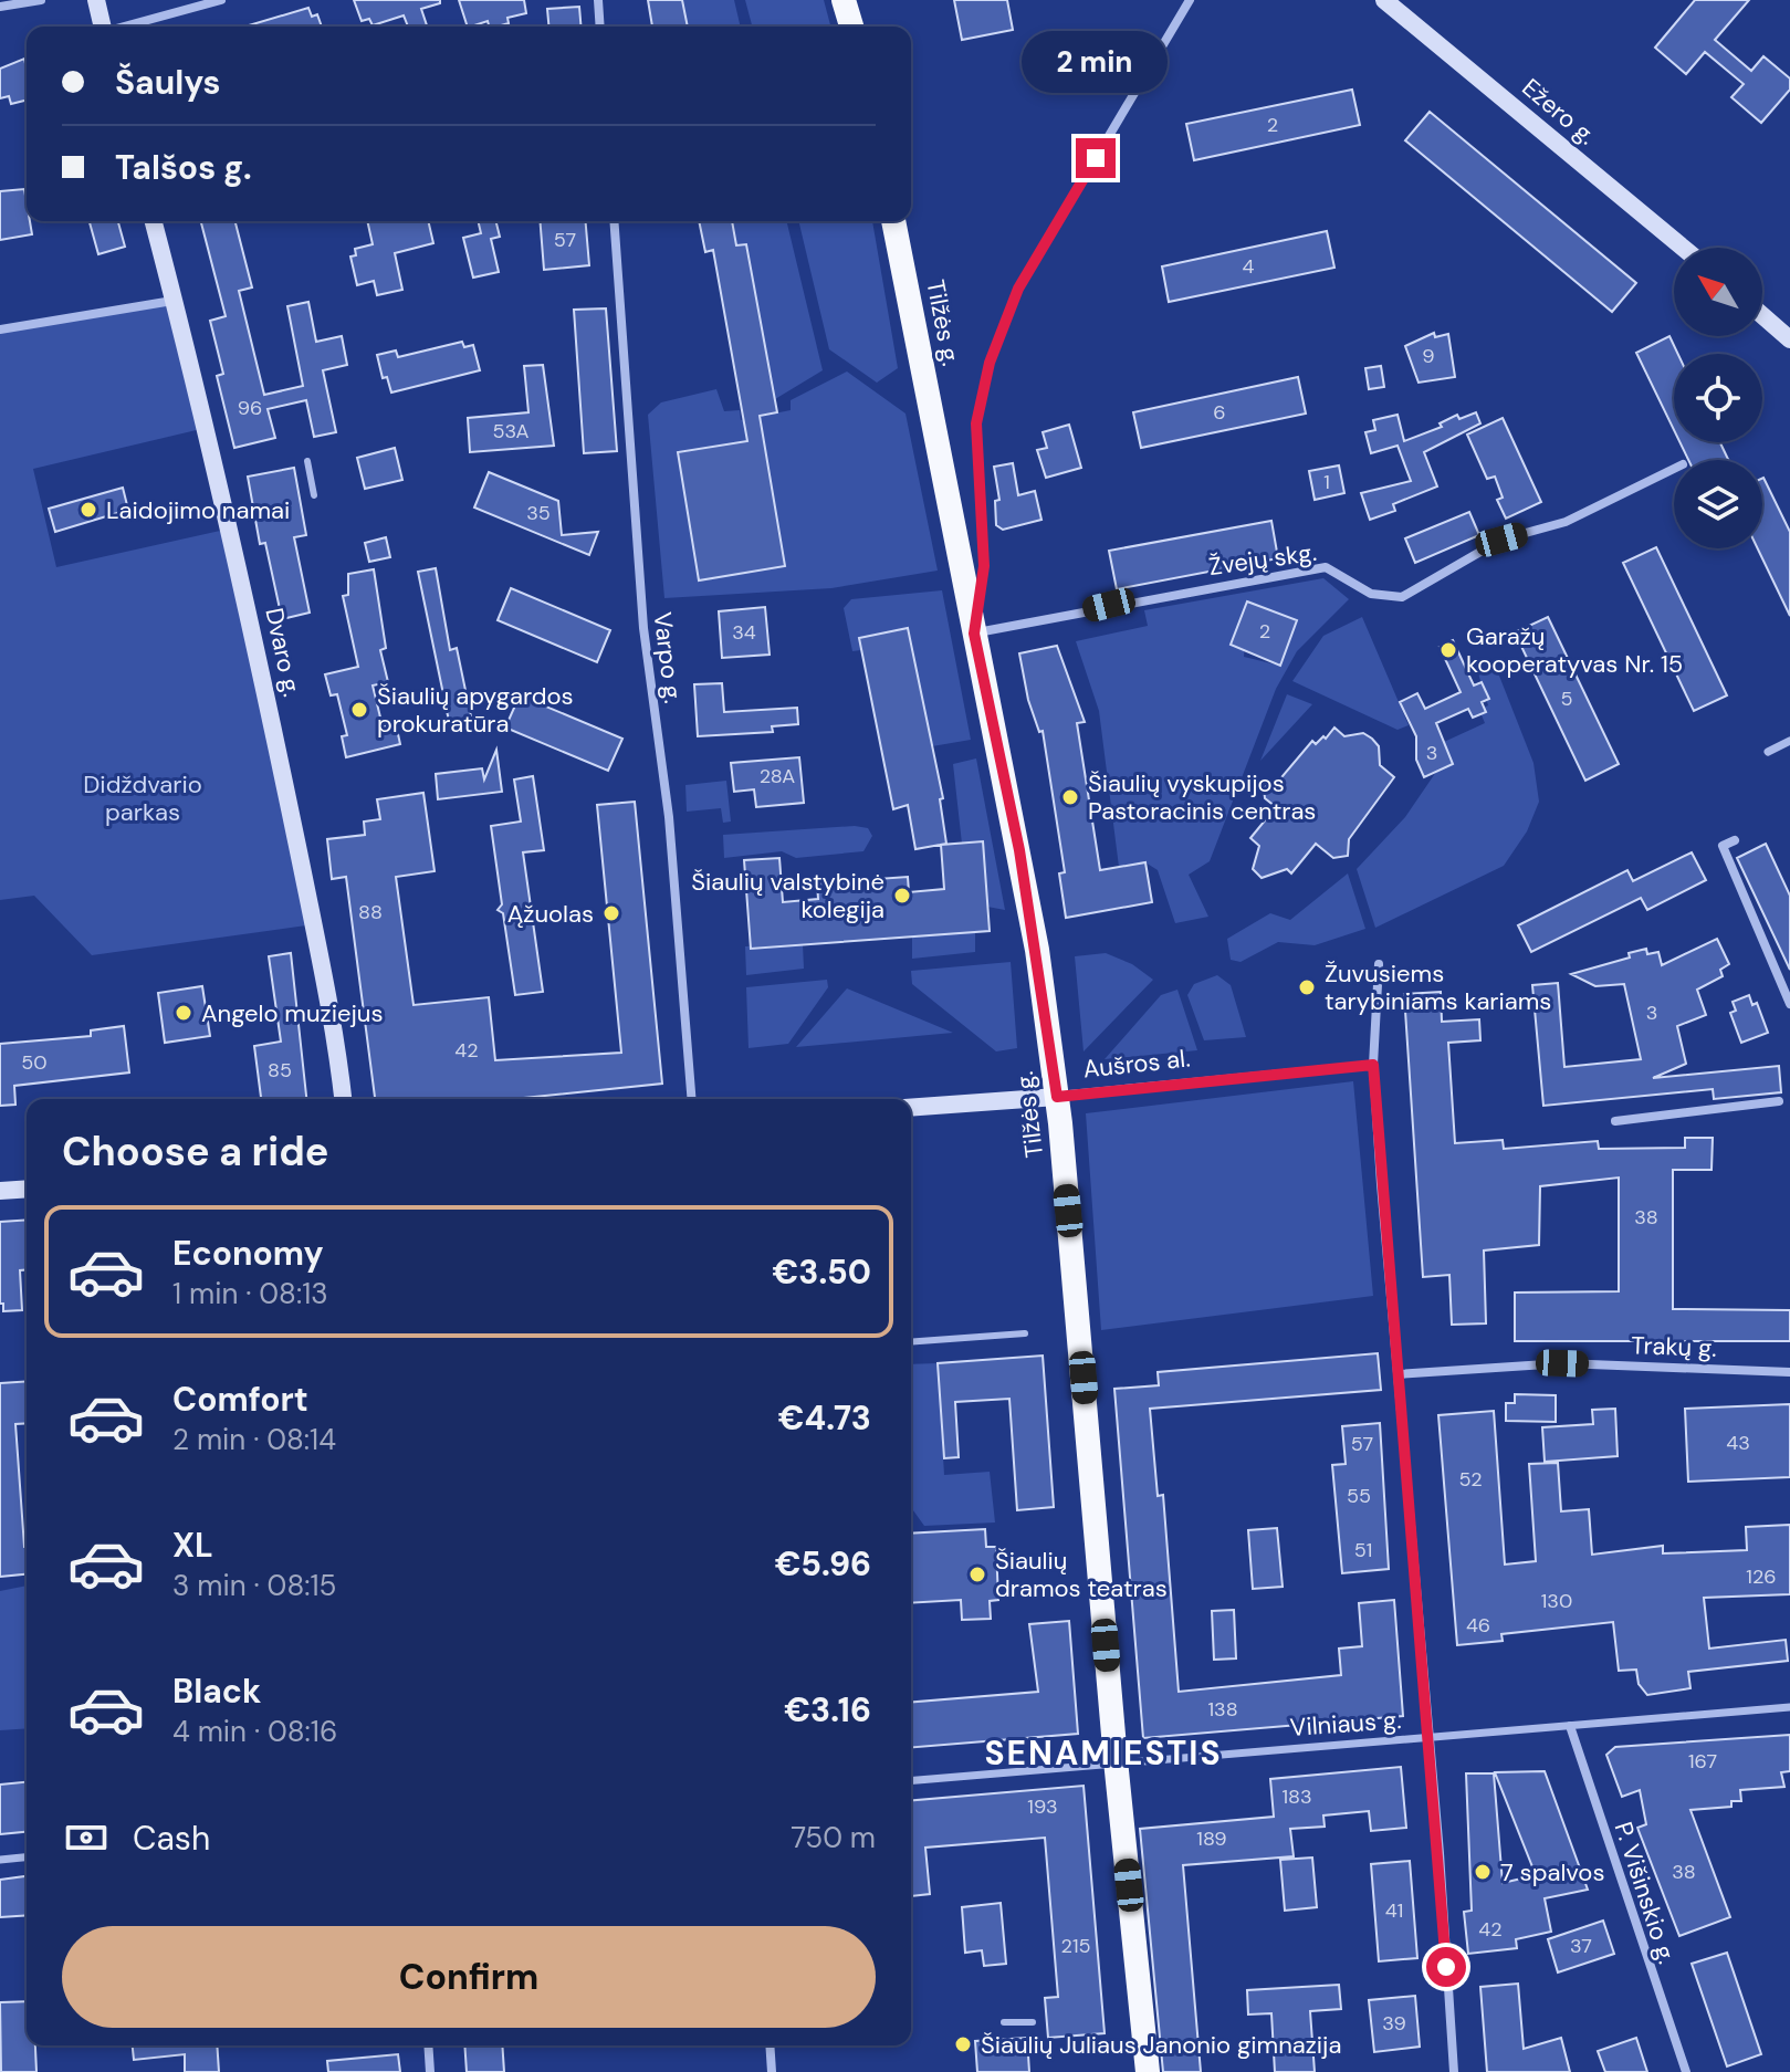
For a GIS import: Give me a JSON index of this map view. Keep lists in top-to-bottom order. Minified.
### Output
{"streets":{"highway":["Tilžės g."],"main road":["Ežero g.","Dvaro g.","Aušros al."],"street":["Žvejų skg.","Varpo g.","Trakų g.","Vilniaus g.","P. Višinskio g."]},"crossings":[["Tilžės g.","Žvejų skg."],["Tilžės g.","Aušros al."],["Tilžės g.","Vilniaus g."],["Vilniaus g.","P. Višinskio g."]],"districts":["SENAMIESTIS"],"parks":["Didždvario parkas"],"places":["Laidojimo namai","Garažų kooperatyvas Nr. 15","Šiaulių apygardos prokuratūra","Šiaulių vyskupijos Pastoracinis centras","Šiaulių valstybinė kolegija","Ąžuolas","Žuvusiems tarybiniams kariams","Angelo muziejus","Šiaulių dramos teatras","7 spalvos","Šiaulių Juliaus Janonio gimnazija"],"house_numbers":["2","57","4","9","96","6","53A","1","35","2","34","5","3","28A","88","3","42","50","85","38","43","57","52","55","51","126","130","46","138","167","183","193","189","38","41","42","215","37","39"],"north":"top left","page":{"banner":["Šaulys","Talšos g."],"bubble":"2 min","heading":"Choose a ride","list":[{"name":"Economy","note":"1 min · 08:13","value":"€3.50"},{"name":"Comfort","note":"2 min · 08:14","value":"€4.73"},{"name":"XL","note":"3 min · 08:15","value":"€5.96"},{"name":"Black","note":"4 min · 08:16","value":"€3.16"}],"pay":["Cash","750 m"],"buttons":"Confirm"}}
